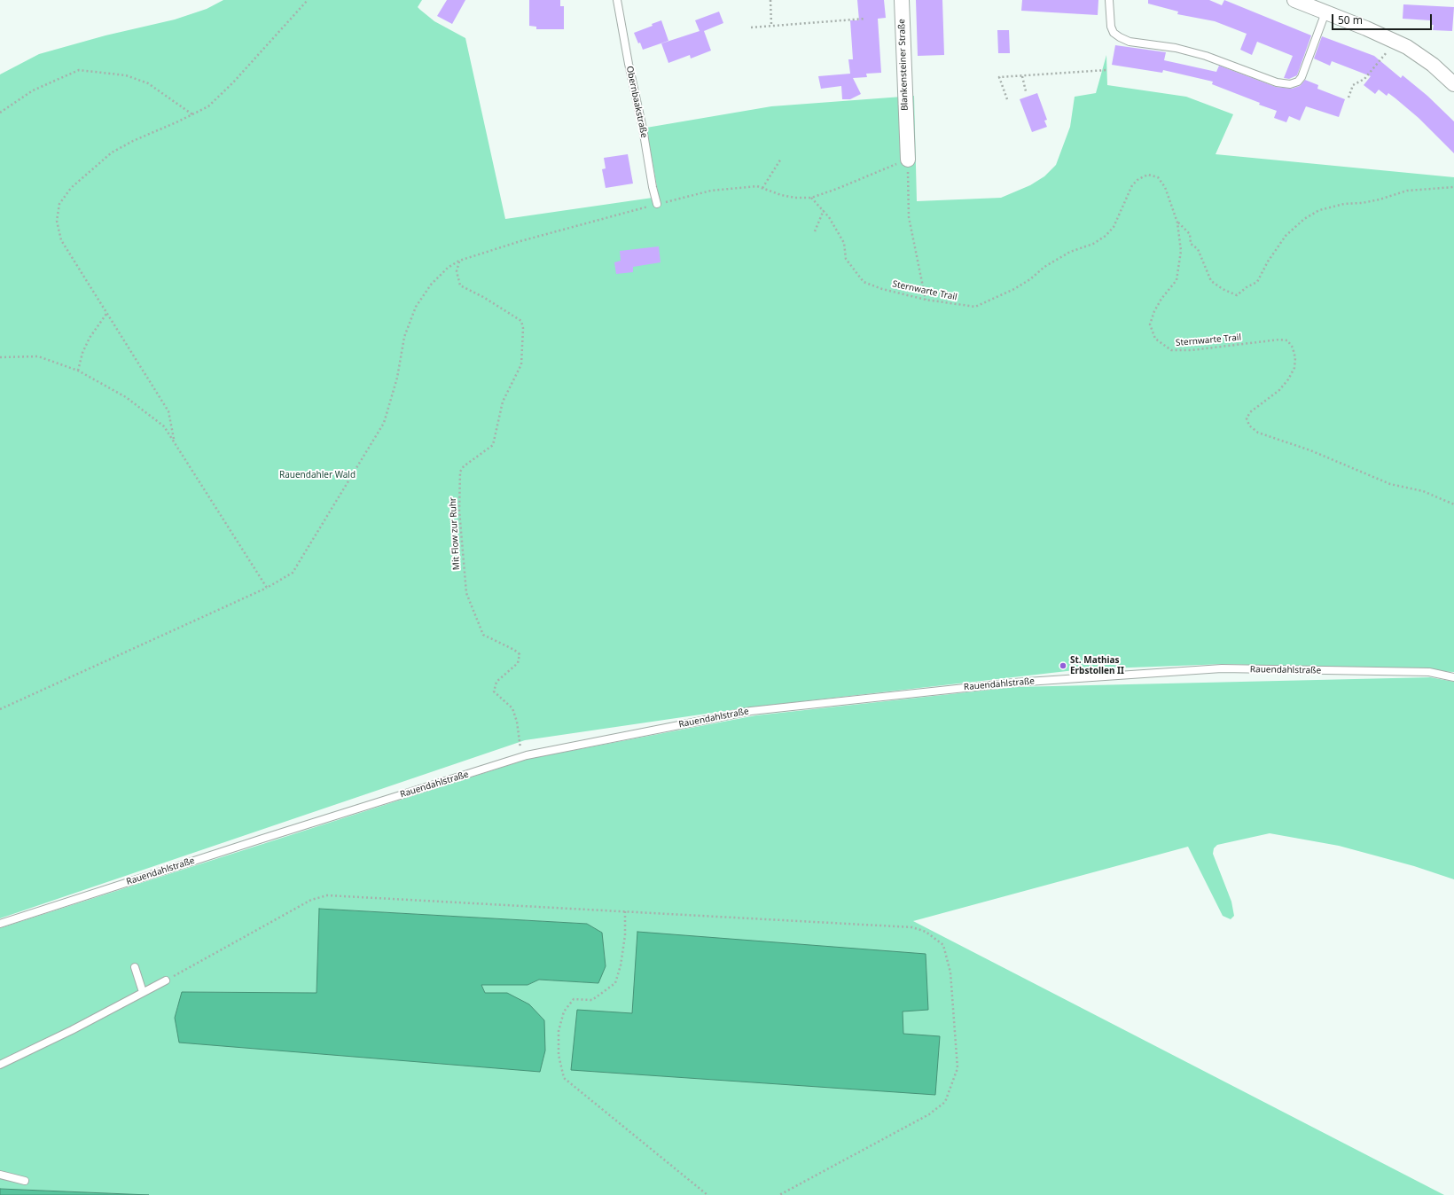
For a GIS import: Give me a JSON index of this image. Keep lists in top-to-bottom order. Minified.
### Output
{"streets":{"street":["Blankensteiner Straße"],"lane":["Obernbaakstraße","Rauendahlstraße"],"path":["Sternwarte Trail","Mit Flow zur Ruhr"]},"crossings":[["Mit Flow zur Ruhr","Rauendahlstraße"]],"parks":["Rauendahler Wald"],"places":["St. Mathias Erbstollen II"],"scale_bar":"50 m"}
